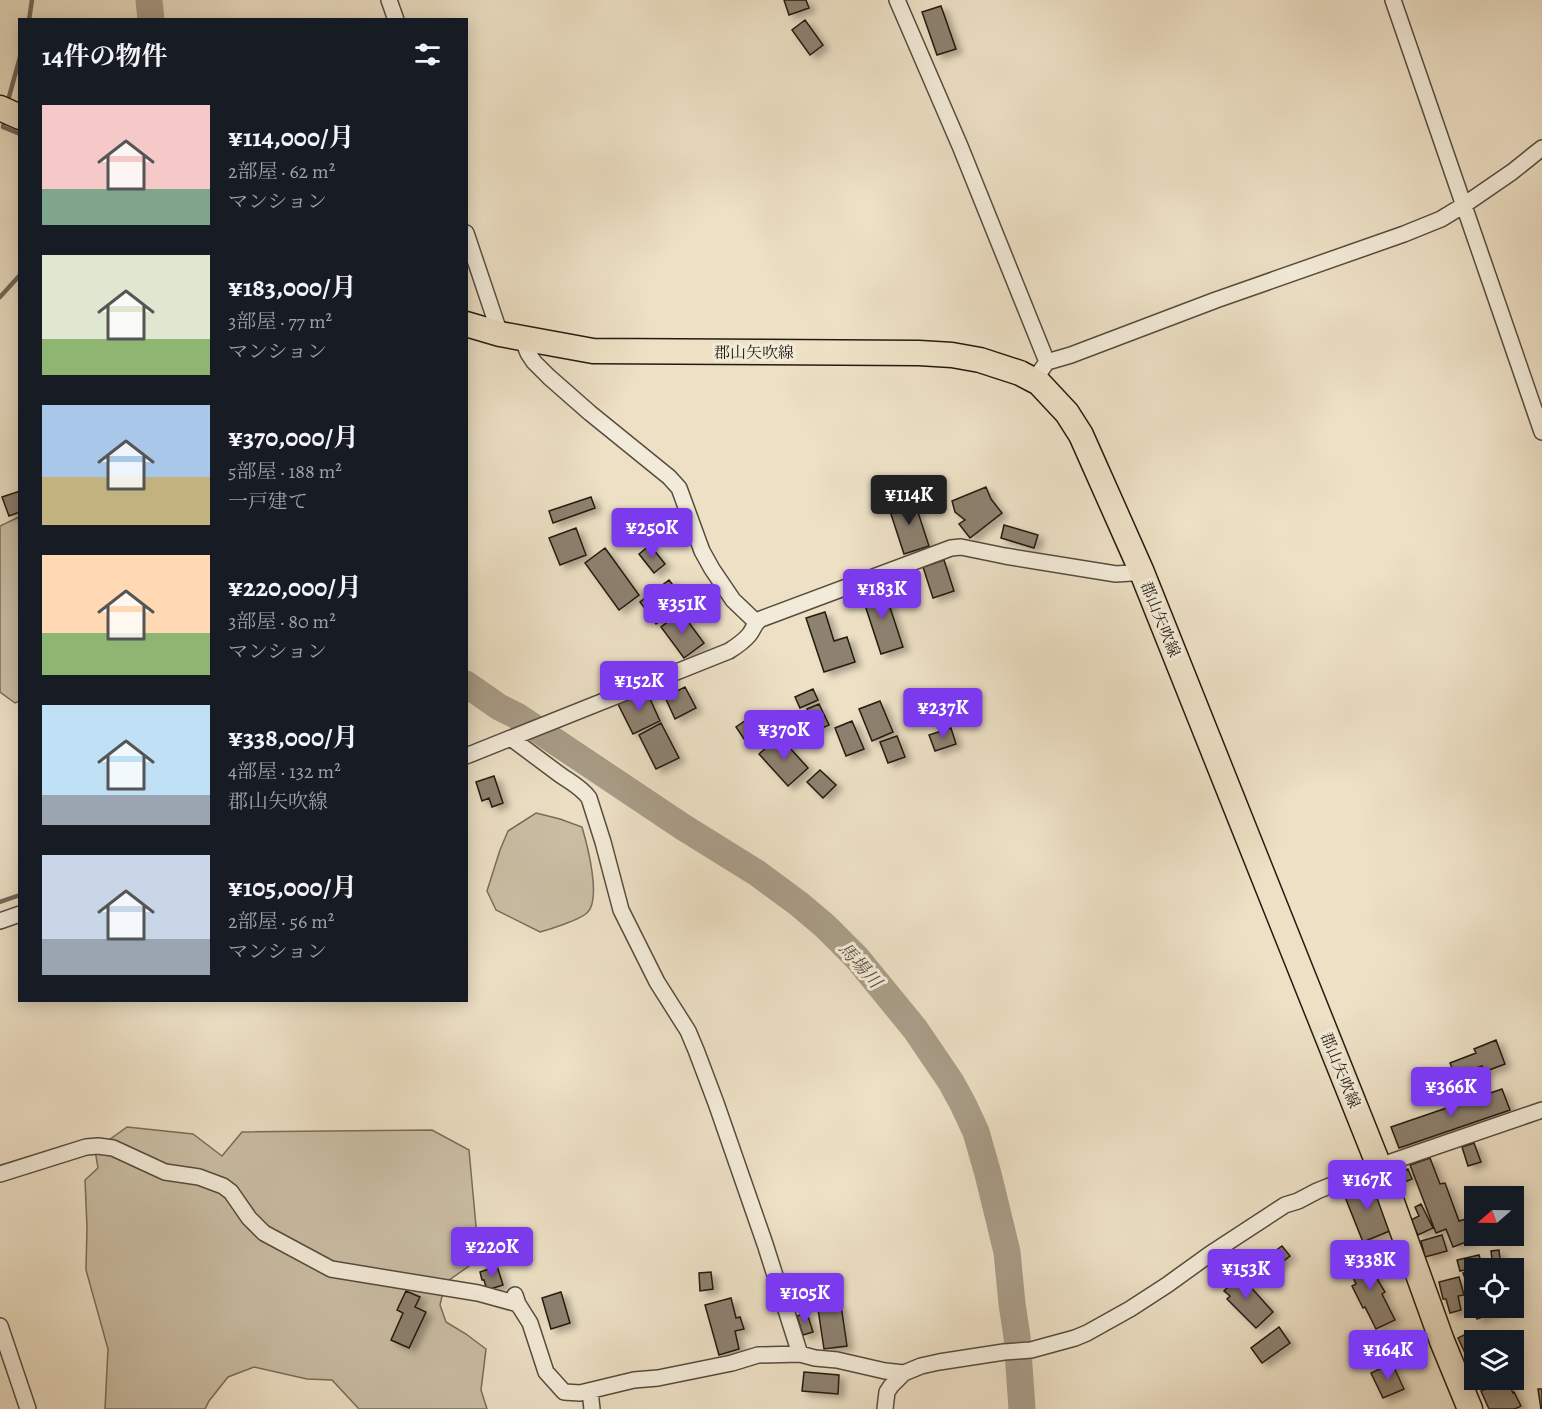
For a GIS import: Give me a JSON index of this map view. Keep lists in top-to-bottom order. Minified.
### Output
{"streets":{"main road":["郡山矢吹線"]},"water":["馬場川"],"north":"left","page":{"heading":"14件の物件","list":[{"name":"¥114,000/月","note":"2部屋 · 62 m² · マンション"},{"name":"¥183,000/月","note":"3部屋 · 77 m² · マンション"},{"name":"¥370,000/月","note":"5部屋 · 188 m² · 一戸建て"},{"name":"¥220,000/月","note":"3部屋 · 80 m² · マンション"},{"name":"¥338,000/月","note":"4部屋 · 132 m² · 郡山矢吹線"},{"name":"¥105,000/月","note":"2部屋 · 56 m² · マンション"}],"price":["¥114K","¥250K","¥183K","¥351K","¥152K","¥237K","¥370K","¥366K","¥167K","¥220K","¥338K","¥153K","¥105K","¥164K"]}}
